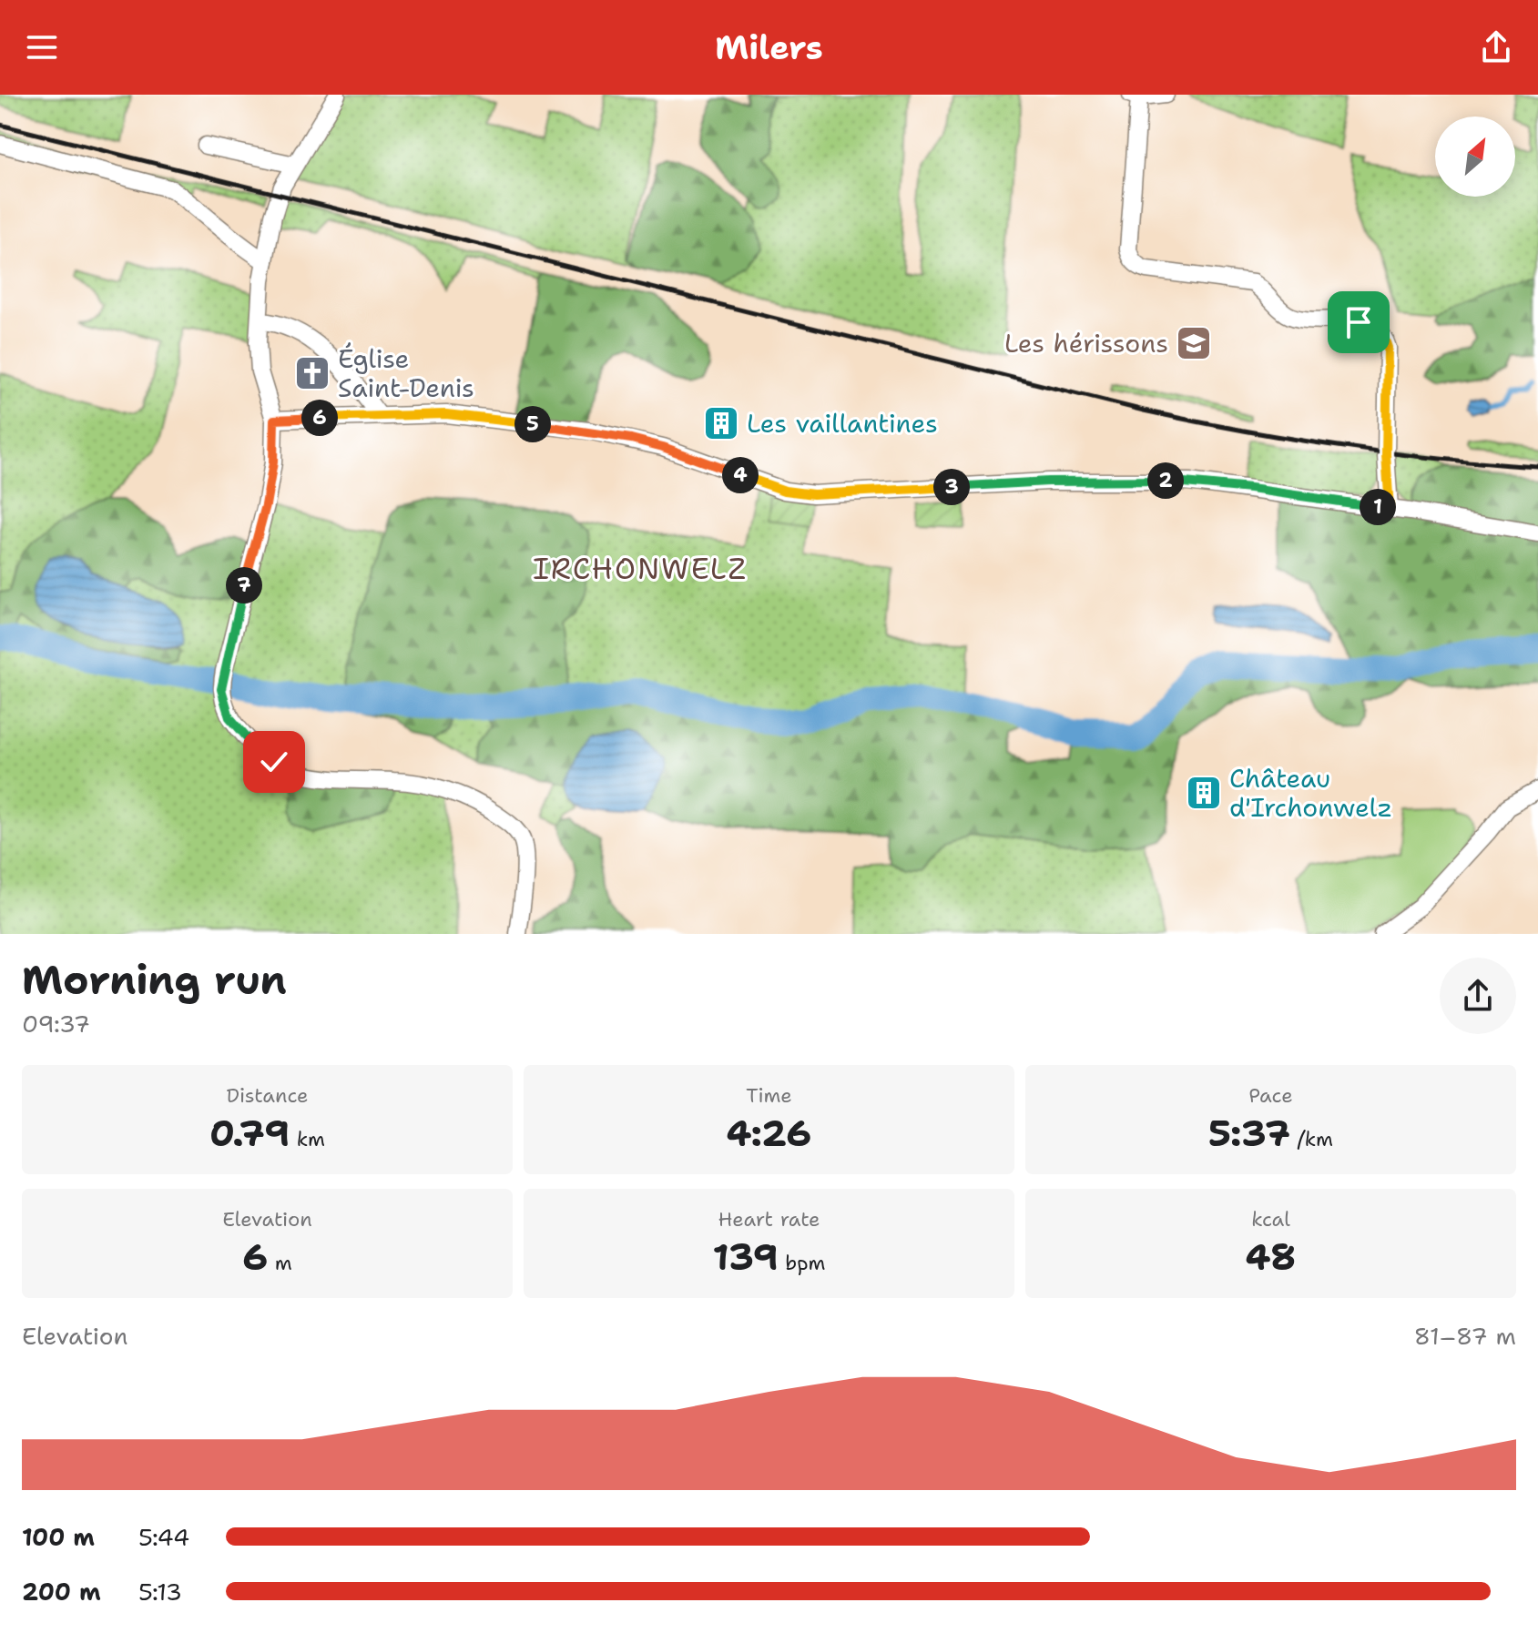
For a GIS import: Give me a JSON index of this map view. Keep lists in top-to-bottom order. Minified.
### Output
{"districts":["IRCHONWELZ"],"places":{"school or university":["Les hérissons"],"church":["Église Saint-Denis"],"building":["Les vaillantines","Château d'Irchonwelz"]},"north":"top right","page":{"header":"Milers","pins":["6","5","4","2","3","1","7"],"heading":["Morning run","09:37"],"stats":[["Distance","0.79 km"],["Time","4:26"],["Pace","5:37 /km"],["Elevation","6 m"],["Heart rate","139 bpm"],["kcal","48"]],"chart":["Elevation","81–87 m"],"list":[{"name":"100 m","note":"5:44"},{"name":"200 m","note":"5:13"}]}}
